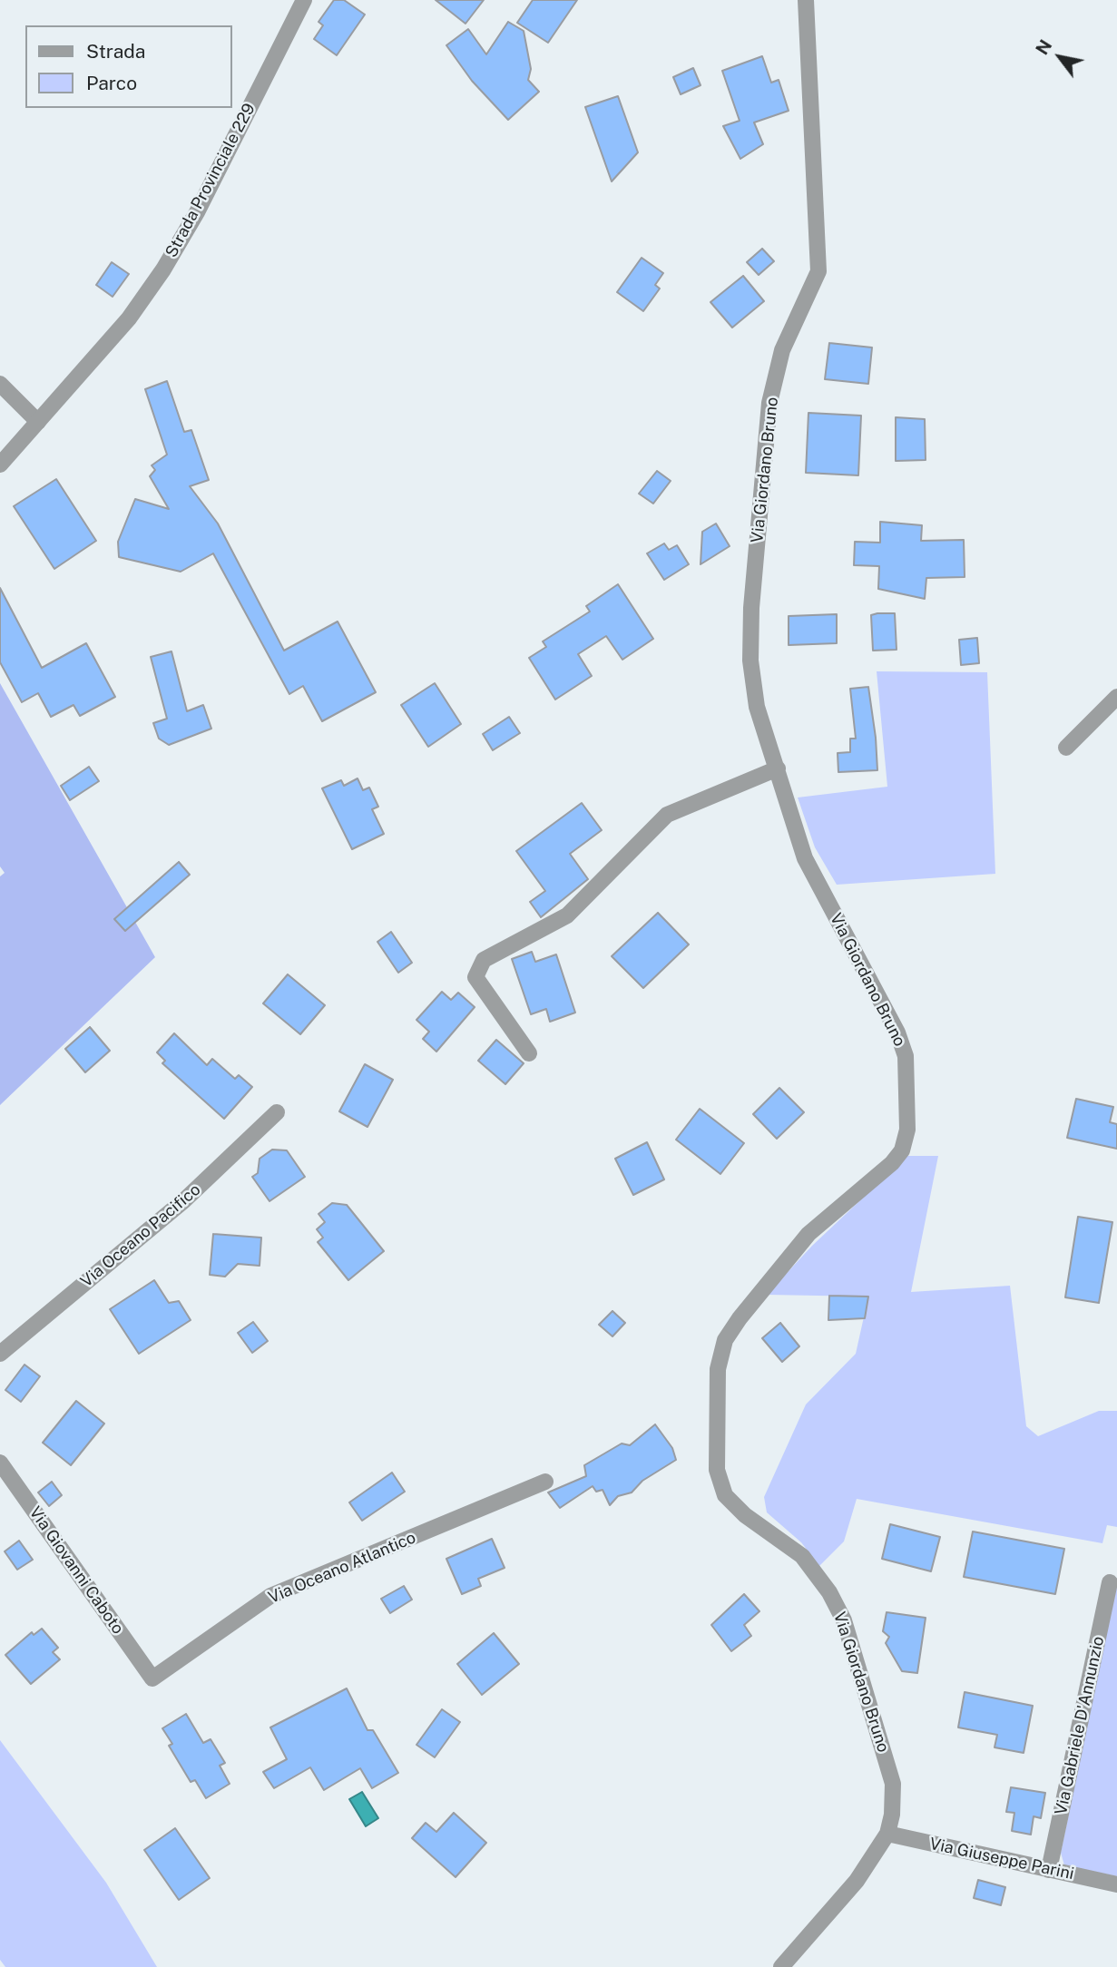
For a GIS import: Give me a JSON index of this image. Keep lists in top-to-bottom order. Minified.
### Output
{"streets":{"street":["Strada Provinciale 229","Via Giordano Bruno","Via Oceano Pacifico","Via Oceano Atlantico","Via Giovanni Caboto","Via Gabriele D'Annunzio","Via Giuseppe Parini"]},"crossings":[["Via Giordano Bruno","Via Giuseppe Parini"],["Via Oceano Atlantico","Via Giovanni Caboto"],["Via Gabriele D'Annunzio","Via Giuseppe Parini"]],"legend":["Strada","Parco"],"north":"top left"}
